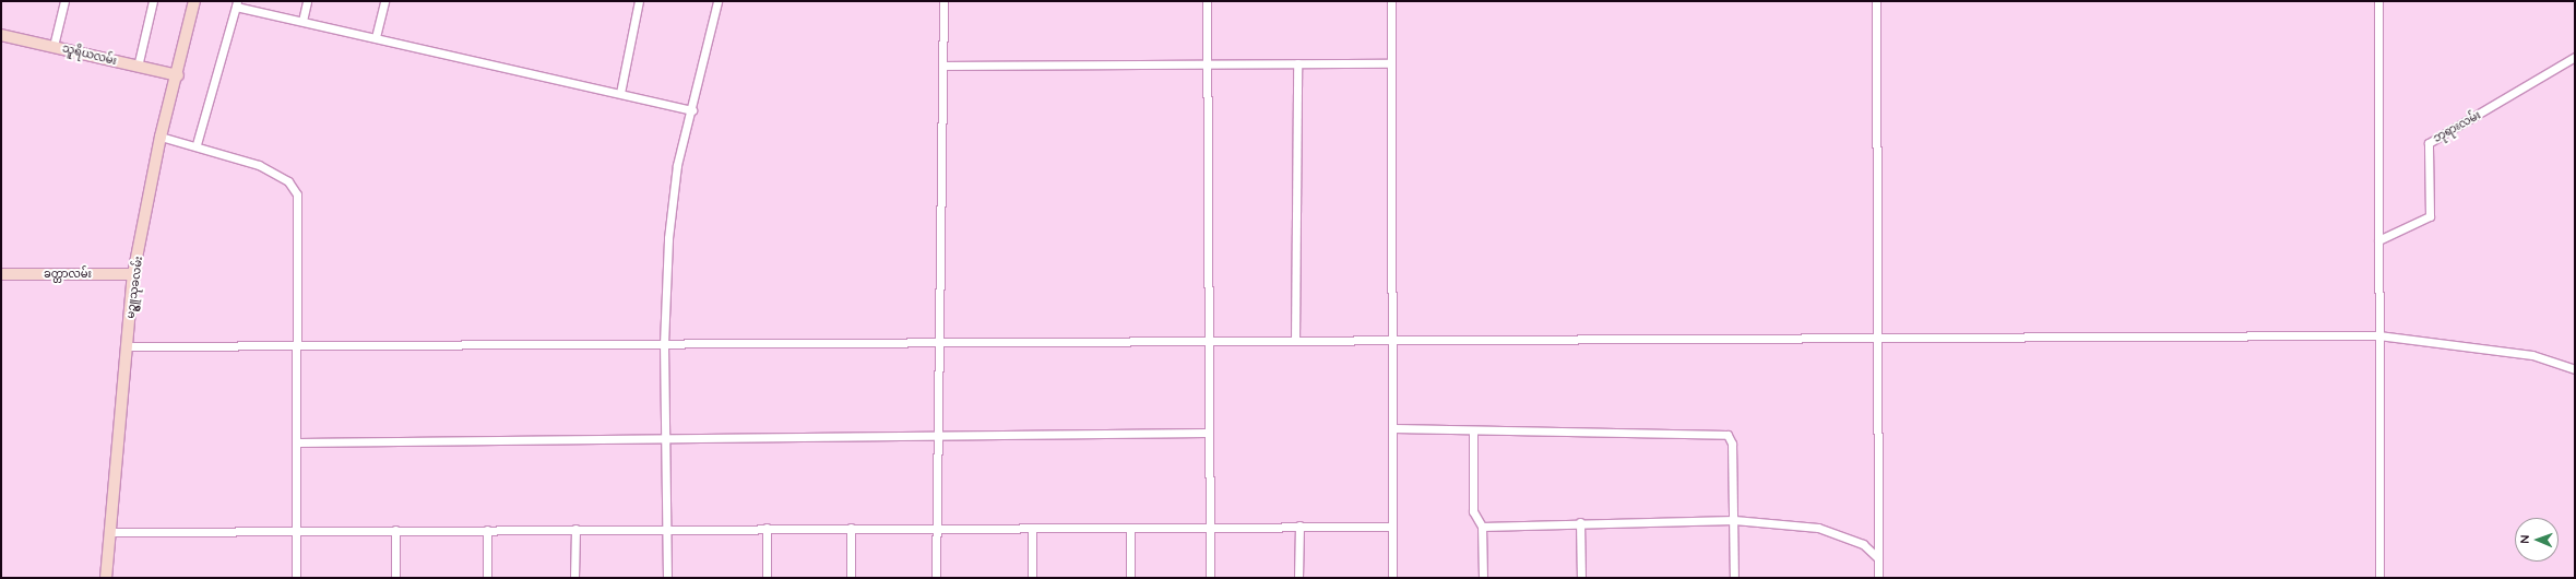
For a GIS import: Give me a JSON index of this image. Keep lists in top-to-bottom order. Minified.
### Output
{"streets":{"street":["သူရိယလမ်း","ဘုရားလမ်း","ခတ္တာလမ်း","မဥ္ဇူသုခလမ်း"]},"crossings":[["သူရိယလမ်း","မဥ္ဇူသုခလမ်း"],["ခတ္တာလမ်း","မဥ္ဇူသုခလမ်း"]],"north":"left"}
